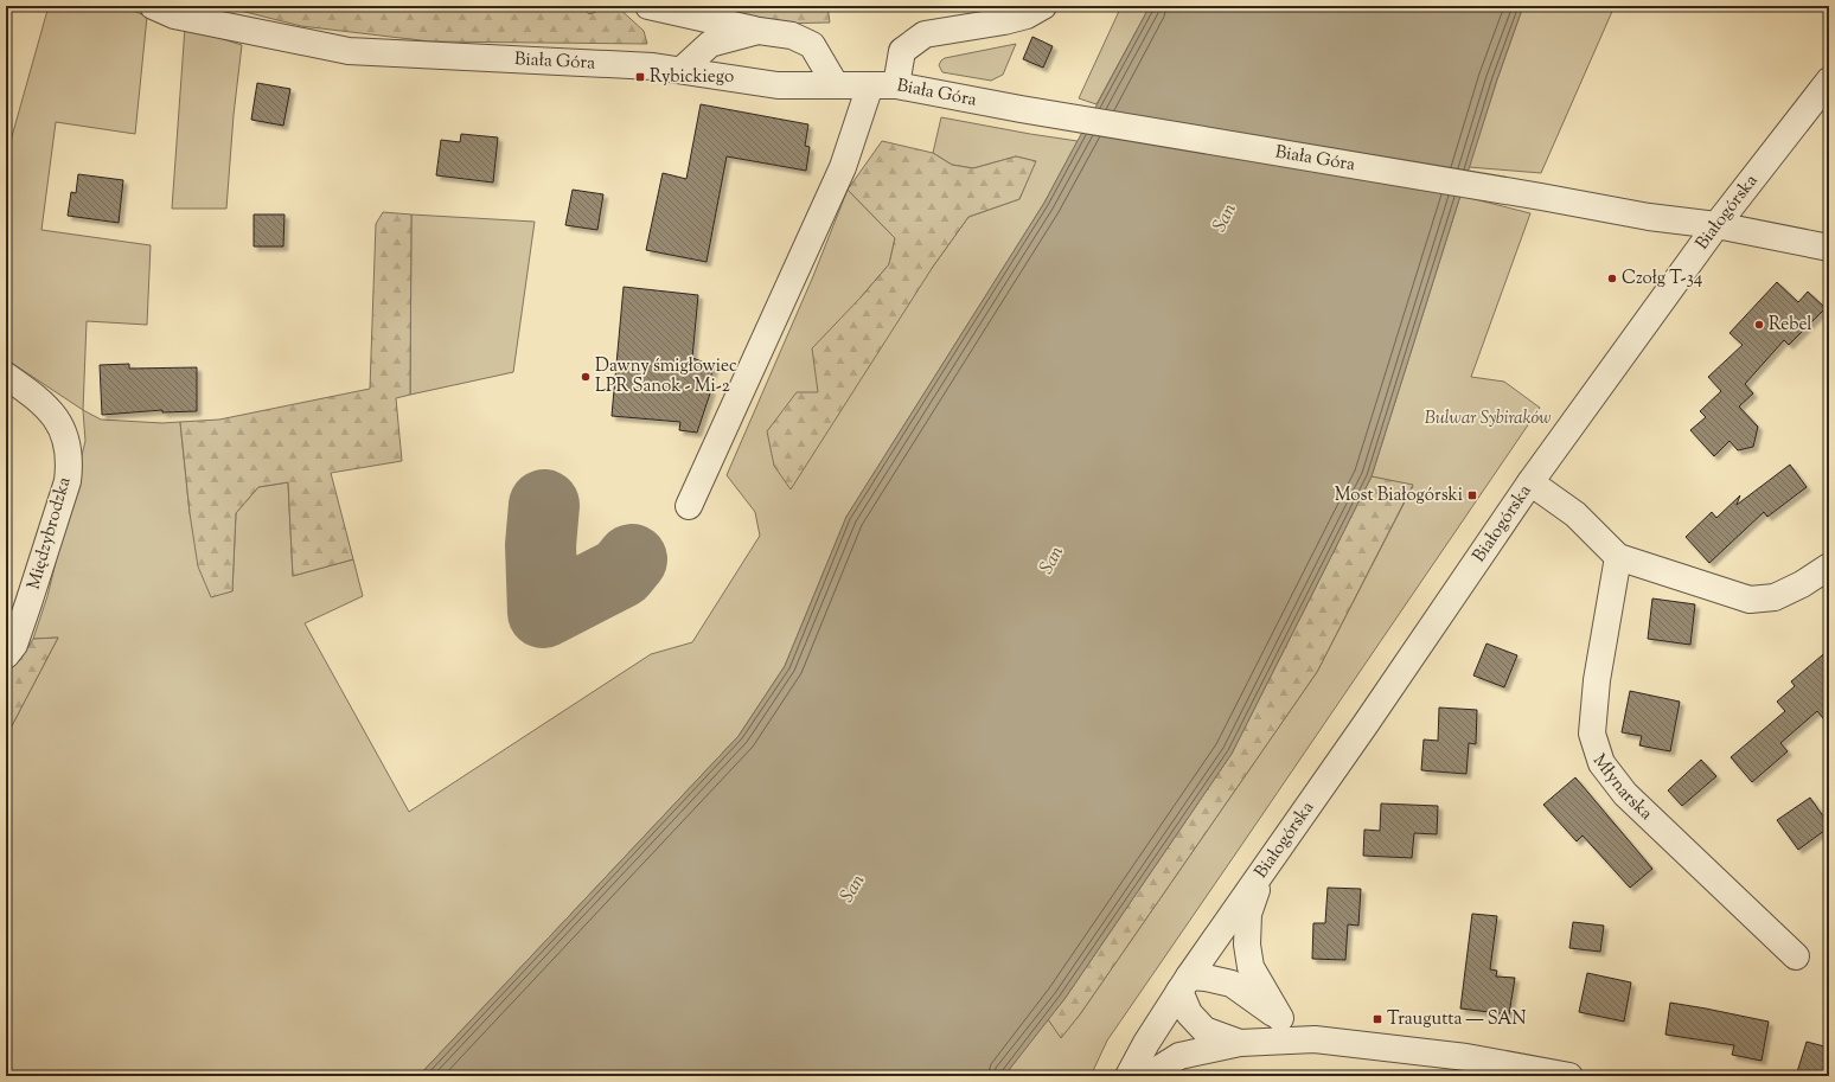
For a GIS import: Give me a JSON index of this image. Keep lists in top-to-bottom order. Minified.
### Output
{"streets":{"street":["Biała Góra","Białogórska","Międzybrodzka","Młynarska"]},"crossings":[["Biała Góra","Białogórska"]],"water":["San"],"parks":["Bulwar Sybiraków"],"places":{"transit":["Rybickiego","Most Białogórski","Traugutta — SAN"],"other":["Czołg T-34","Rebel","Dawny śmigłowiec LPR Sanok - Mi-2"]}}
